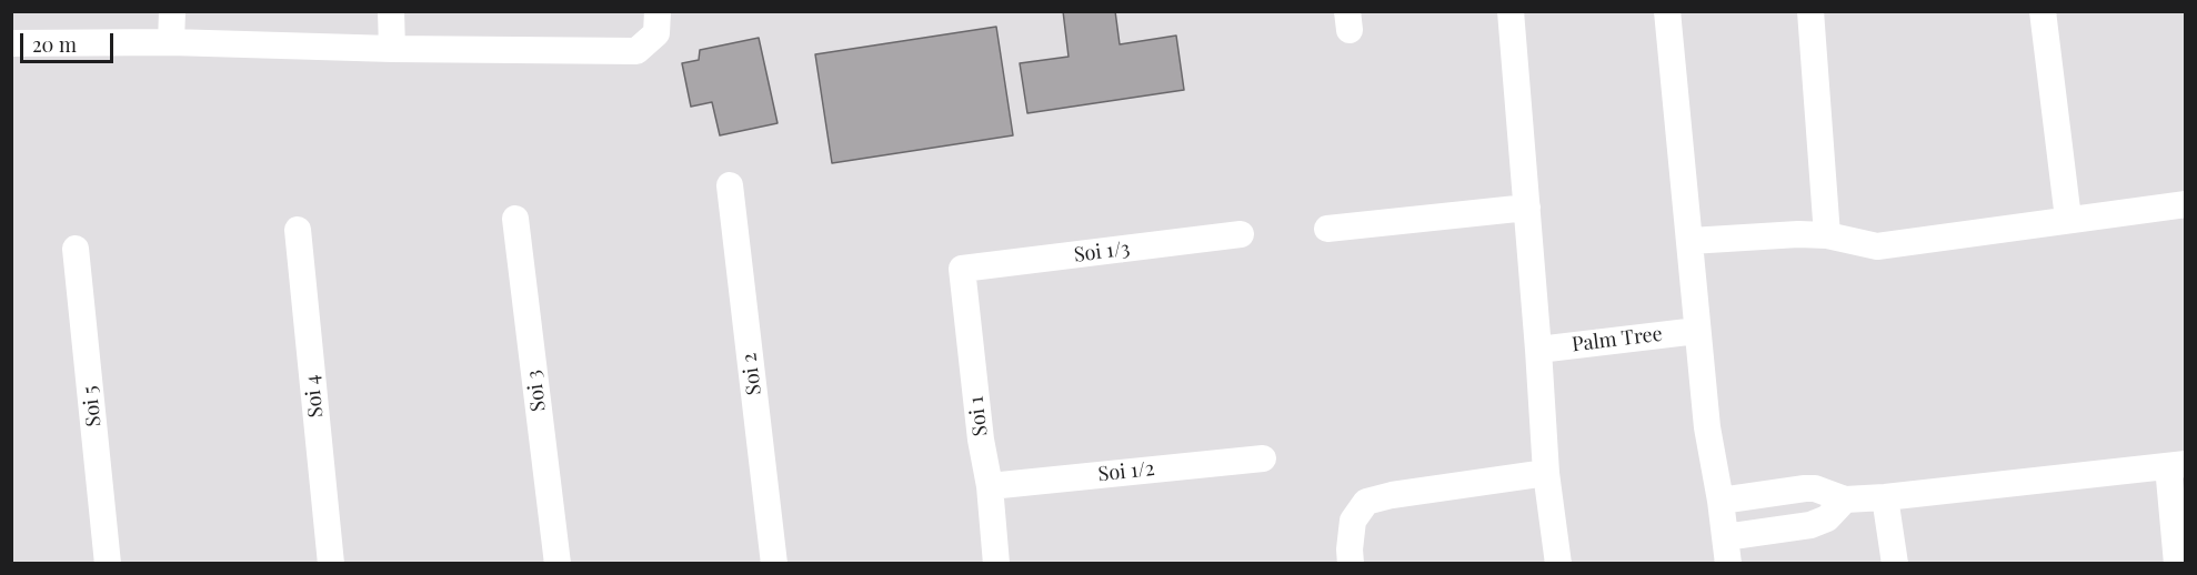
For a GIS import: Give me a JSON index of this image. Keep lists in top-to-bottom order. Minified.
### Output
{"streets":{"street":["Soi 1/3","Palm Tree","Soi 2","Soi 3","Soi 4","Soi 5","Soi 1","Soi 1/2"]},"crossings":[["Soi 1/3","Soi 1"],["Soi 1","Soi 1/2"]],"scale_bar":"20 m"}
